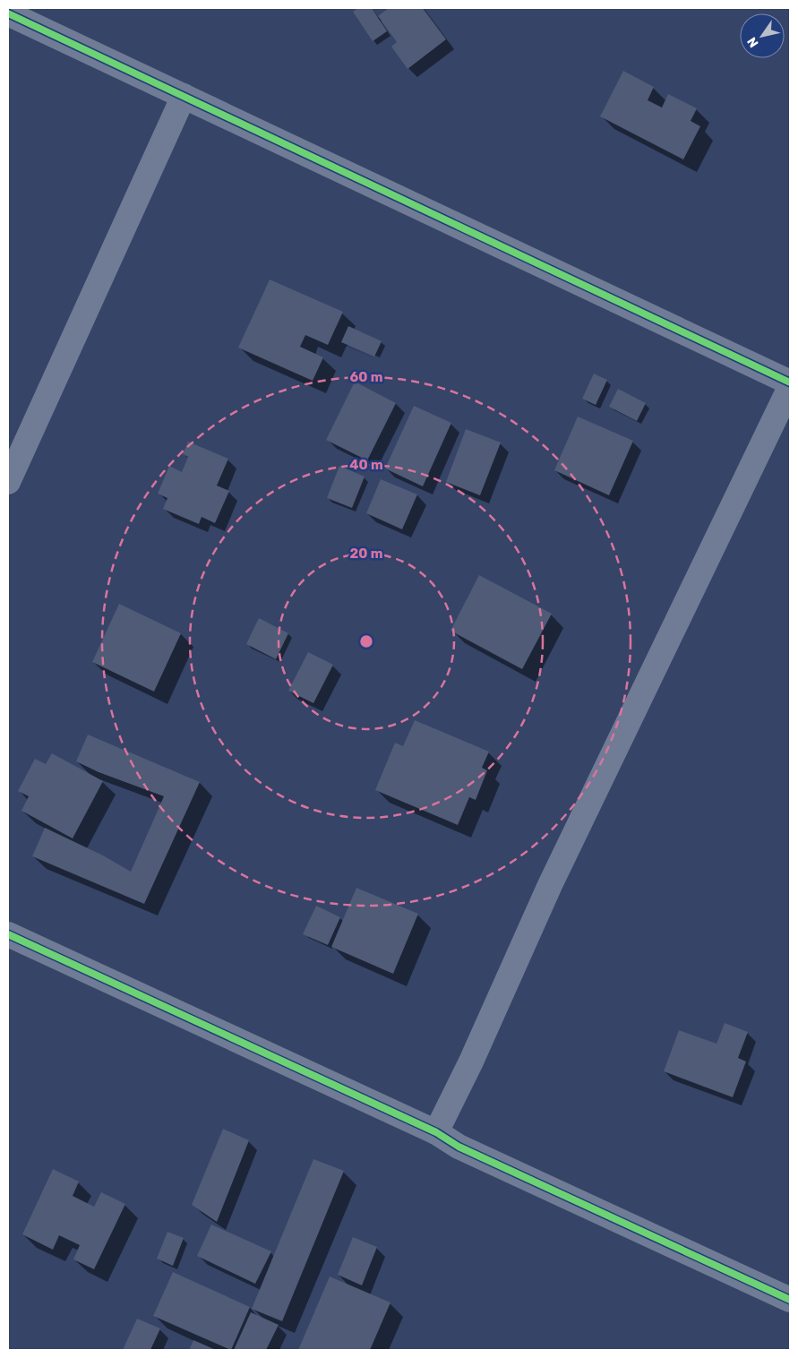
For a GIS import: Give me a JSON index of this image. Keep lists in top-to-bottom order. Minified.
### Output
{"north":"bottom left","rings":["60 m","40 m","20 m"]}
